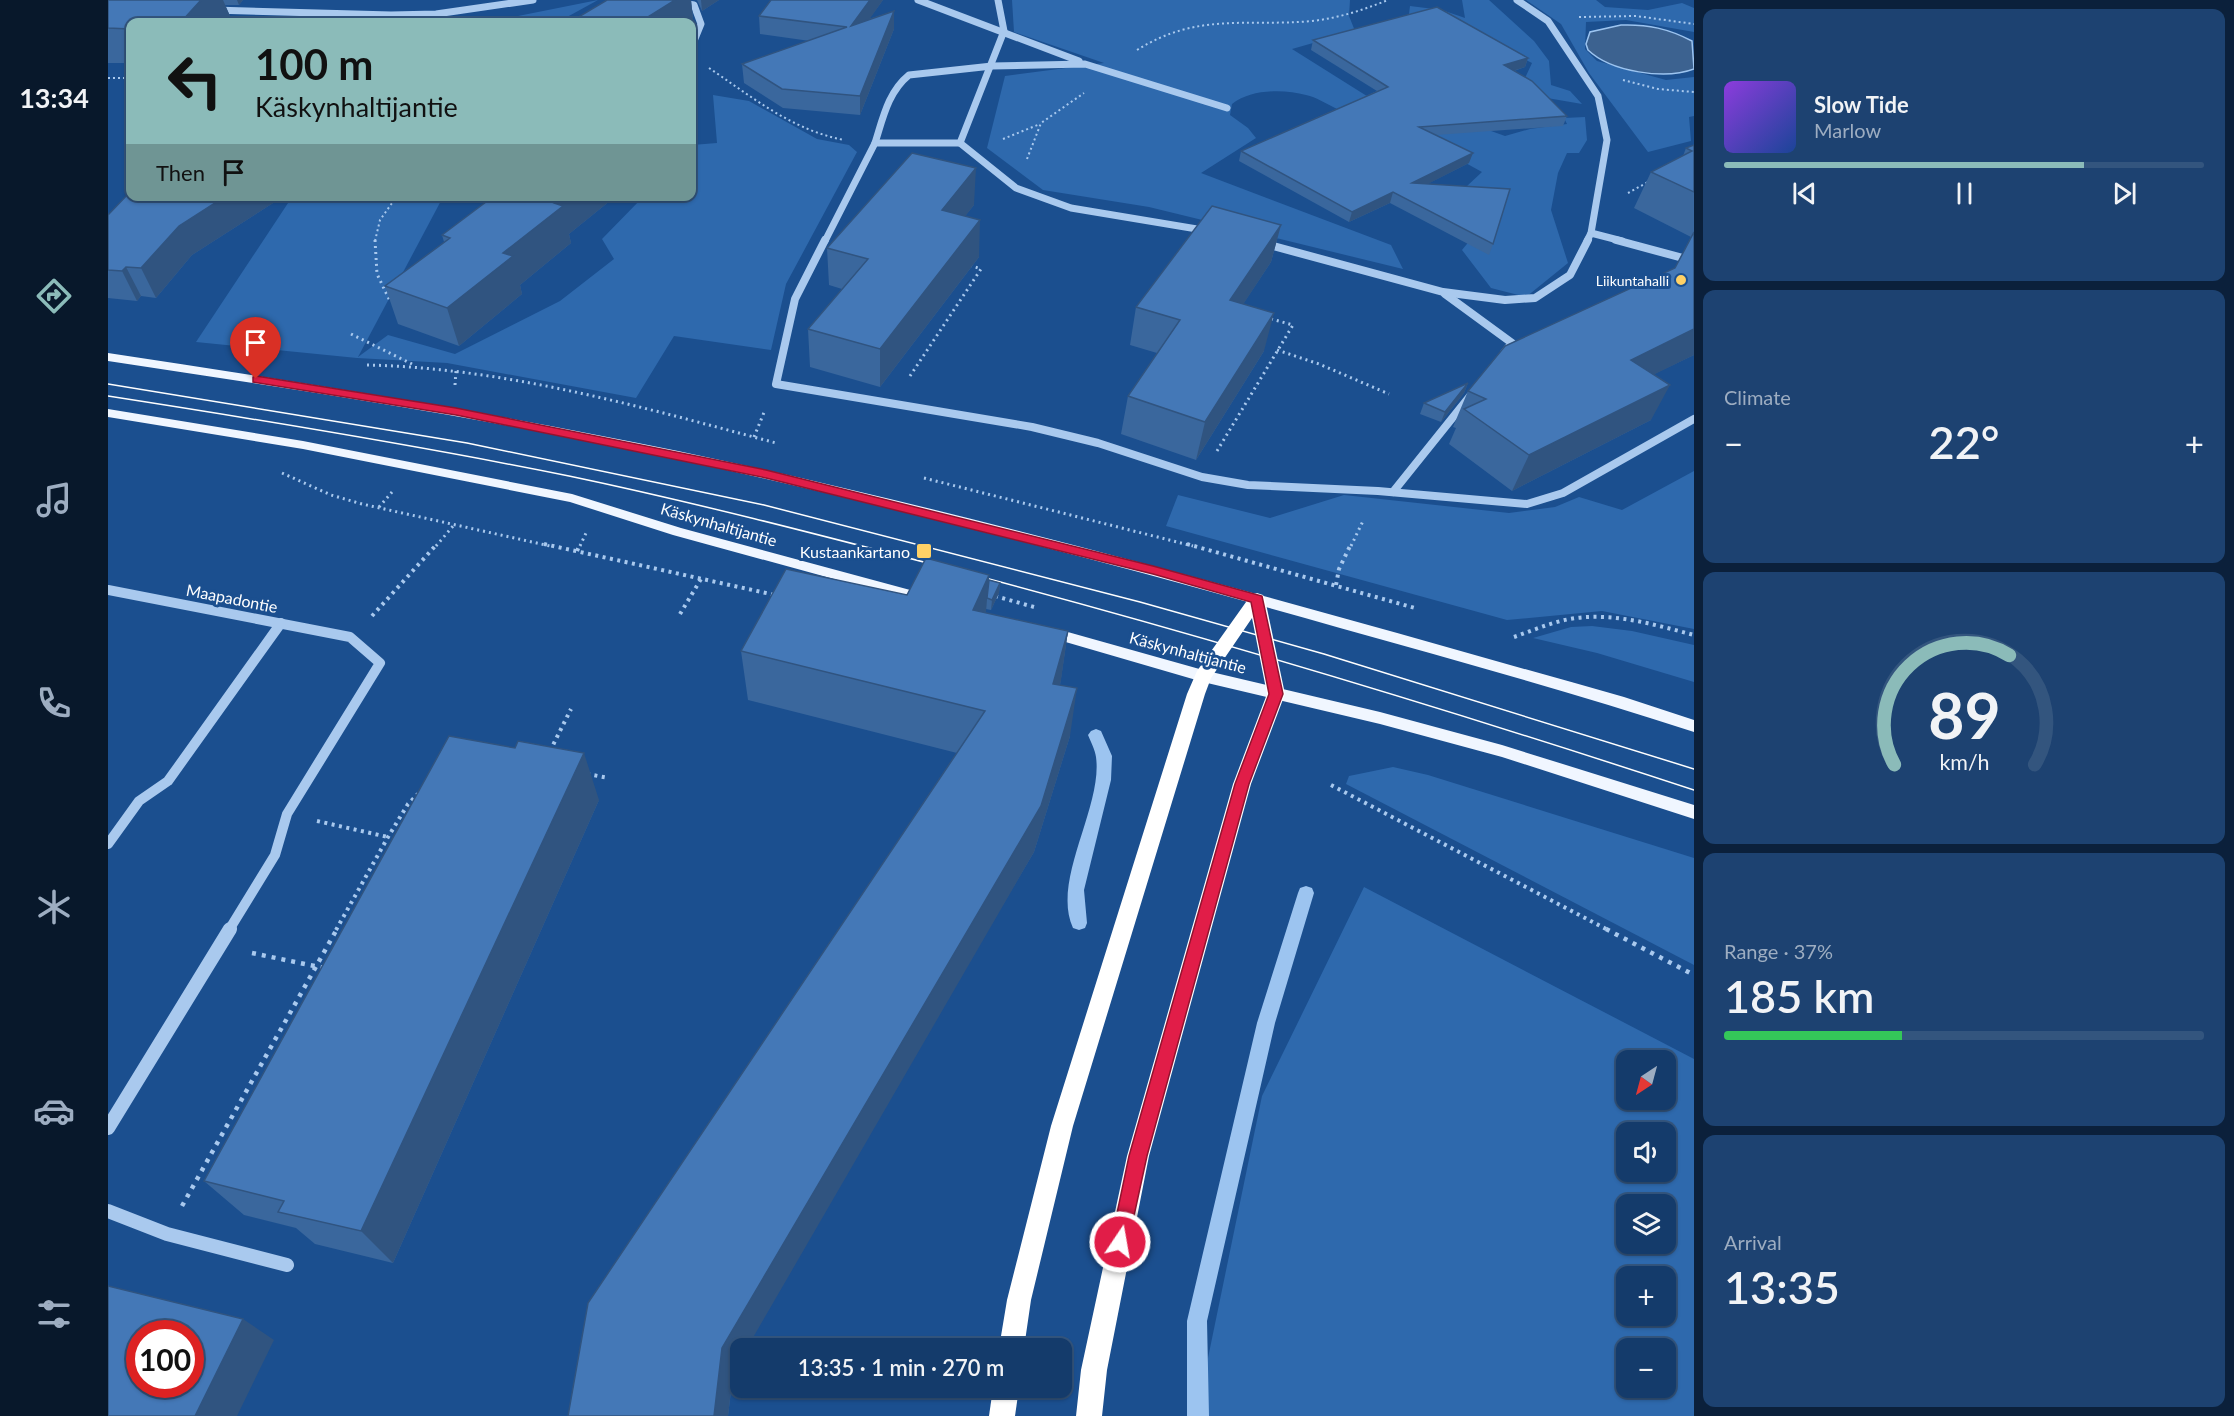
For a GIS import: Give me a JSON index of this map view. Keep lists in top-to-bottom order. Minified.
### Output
{"streets":{"main road":["Käskynhaltijantie"],"street":["Maapadontie"]},"places":{"other":["Liikuntahalli"],"transit":["Kustaankartano"]},"north":"bottom left","page":{"tabs":"13:34","turn":["100 m","Käskynhaltijantie"],"song":["Slow Tide","Marlow"],"then":"Then","tile":["Climate",["Range · 37%","185 km"],["Arrival","13:35"]],"heat":["−","22°","+"],"map_buttons":["+","−"],"limit":"100","trip":"13:35 · 1 min · 270 m","gauge":["89","km/h"]}}
